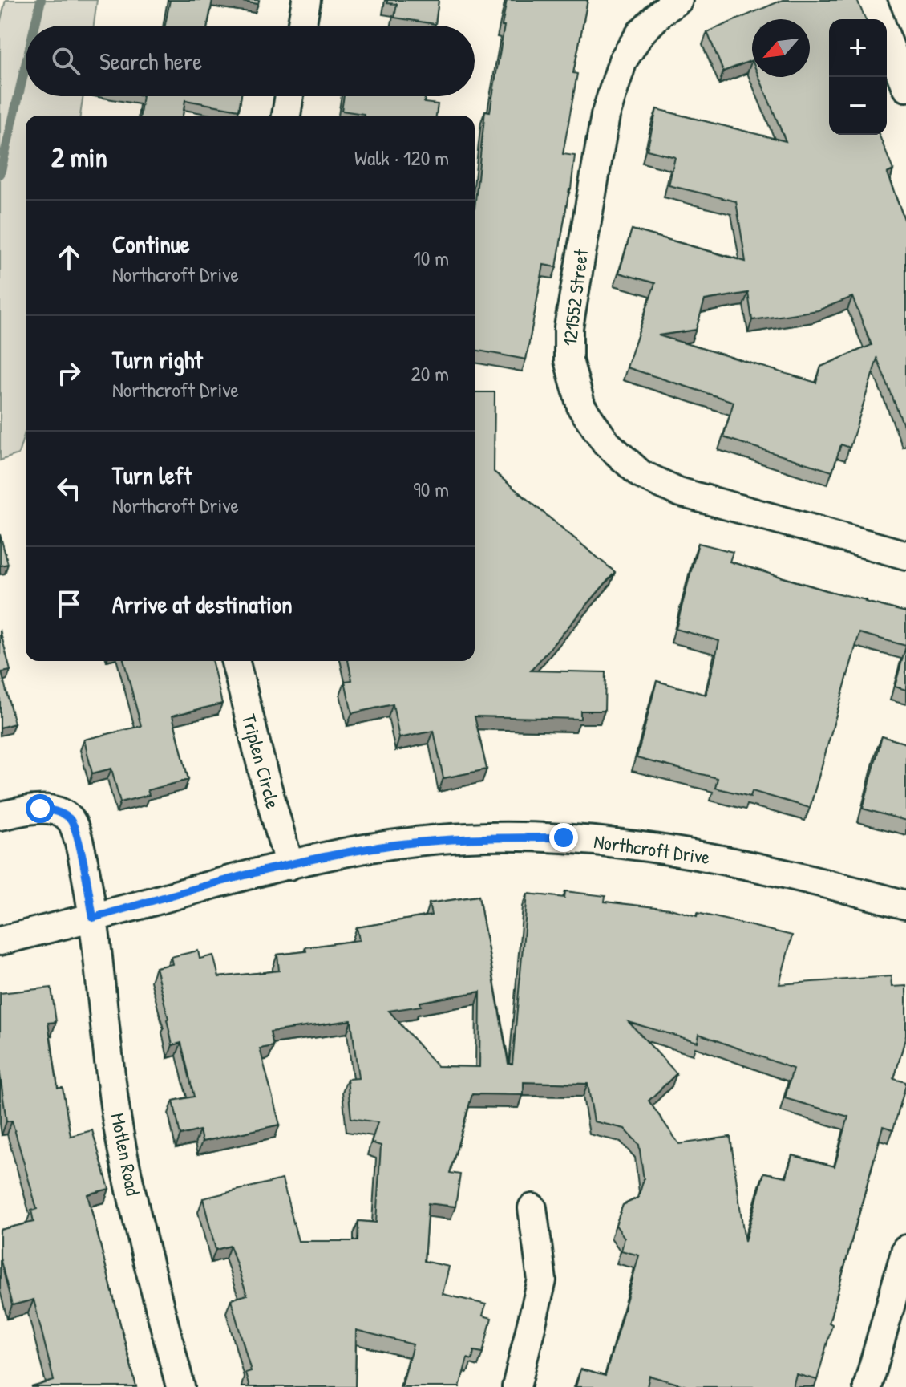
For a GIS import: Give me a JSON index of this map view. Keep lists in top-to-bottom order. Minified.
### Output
{"streets":{"street":["121552 Street","Triplen Circle","Northcroft Drive","Motlen Road"]},"crossings":[["Triplen Circle","Northcroft Drive"],["Northcroft Drive","Motlen Road"]],"north":"bottom left","page":{"map_buttons":["+","−"],"search":"Search here","heading":["2 min","Walk · 120 m"],"list":[["Continue","Northcroft Drive","10 m"],["Turn right","Northcroft Drive","20 m"],["Turn left","Northcroft Drive","90 m"],"Arrive at destination"]}}
